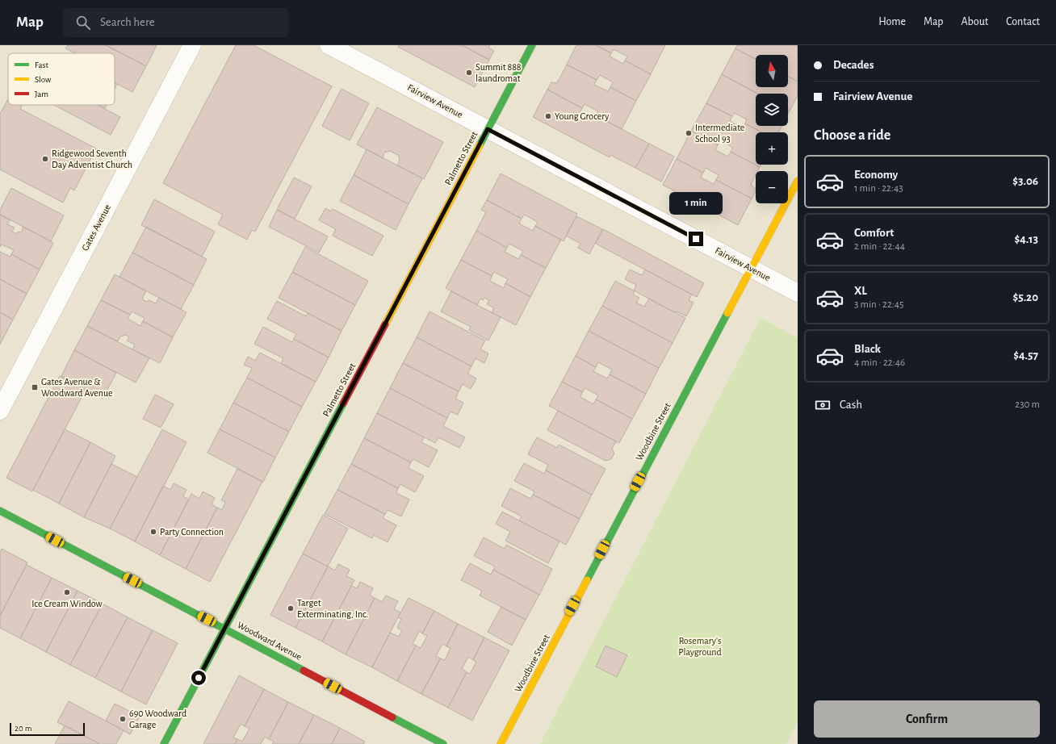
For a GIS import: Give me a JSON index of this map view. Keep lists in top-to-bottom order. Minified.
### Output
{"streets":{"street":["Fairview Avenue","Palmetto Street","Gates Avenue","Woodbine Street","Woodward Avenue"]},"crossings":[["Fairview Avenue","Palmetto Street"],["Fairview Avenue","Woodbine Street"],["Palmetto Street","Woodward Avenue"]],"parks":["Rosemary's Playground"],"places":{"other":["Summit 888 laundromat","Young Grocery","Intermediate School 93","Ridgewood Seventh Day Adventist Church","Party Connection","Ice Cream Window","Target Exterminating, Inc.","690 Woodward Garage"],"transit":["Gates Avenue & Woodward Avenue"]},"legend":["Fast","Slow","Jam"],"scale_bar":"20 m","north":"top","page":{"header":"Map","search":"Search here","nav":["Home","Map","About","Contact"],"banner":["Decades","Fairview Avenue"],"map_buttons":["+","−"],"heading":"Choose a ride","list":[{"name":"Economy","note":"1 min · 22:43","value":"$3.06"},{"name":"Comfort","note":"2 min · 22:44","value":"$4.13"},{"name":"XL","note":"3 min · 22:45","value":"$5.20"},{"name":"Black","note":"4 min · 22:46","value":"$4.57"}],"bubble":"1 min","pay":["Cash","230 m"],"buttons":"Confirm","scale":"20 m"}}
